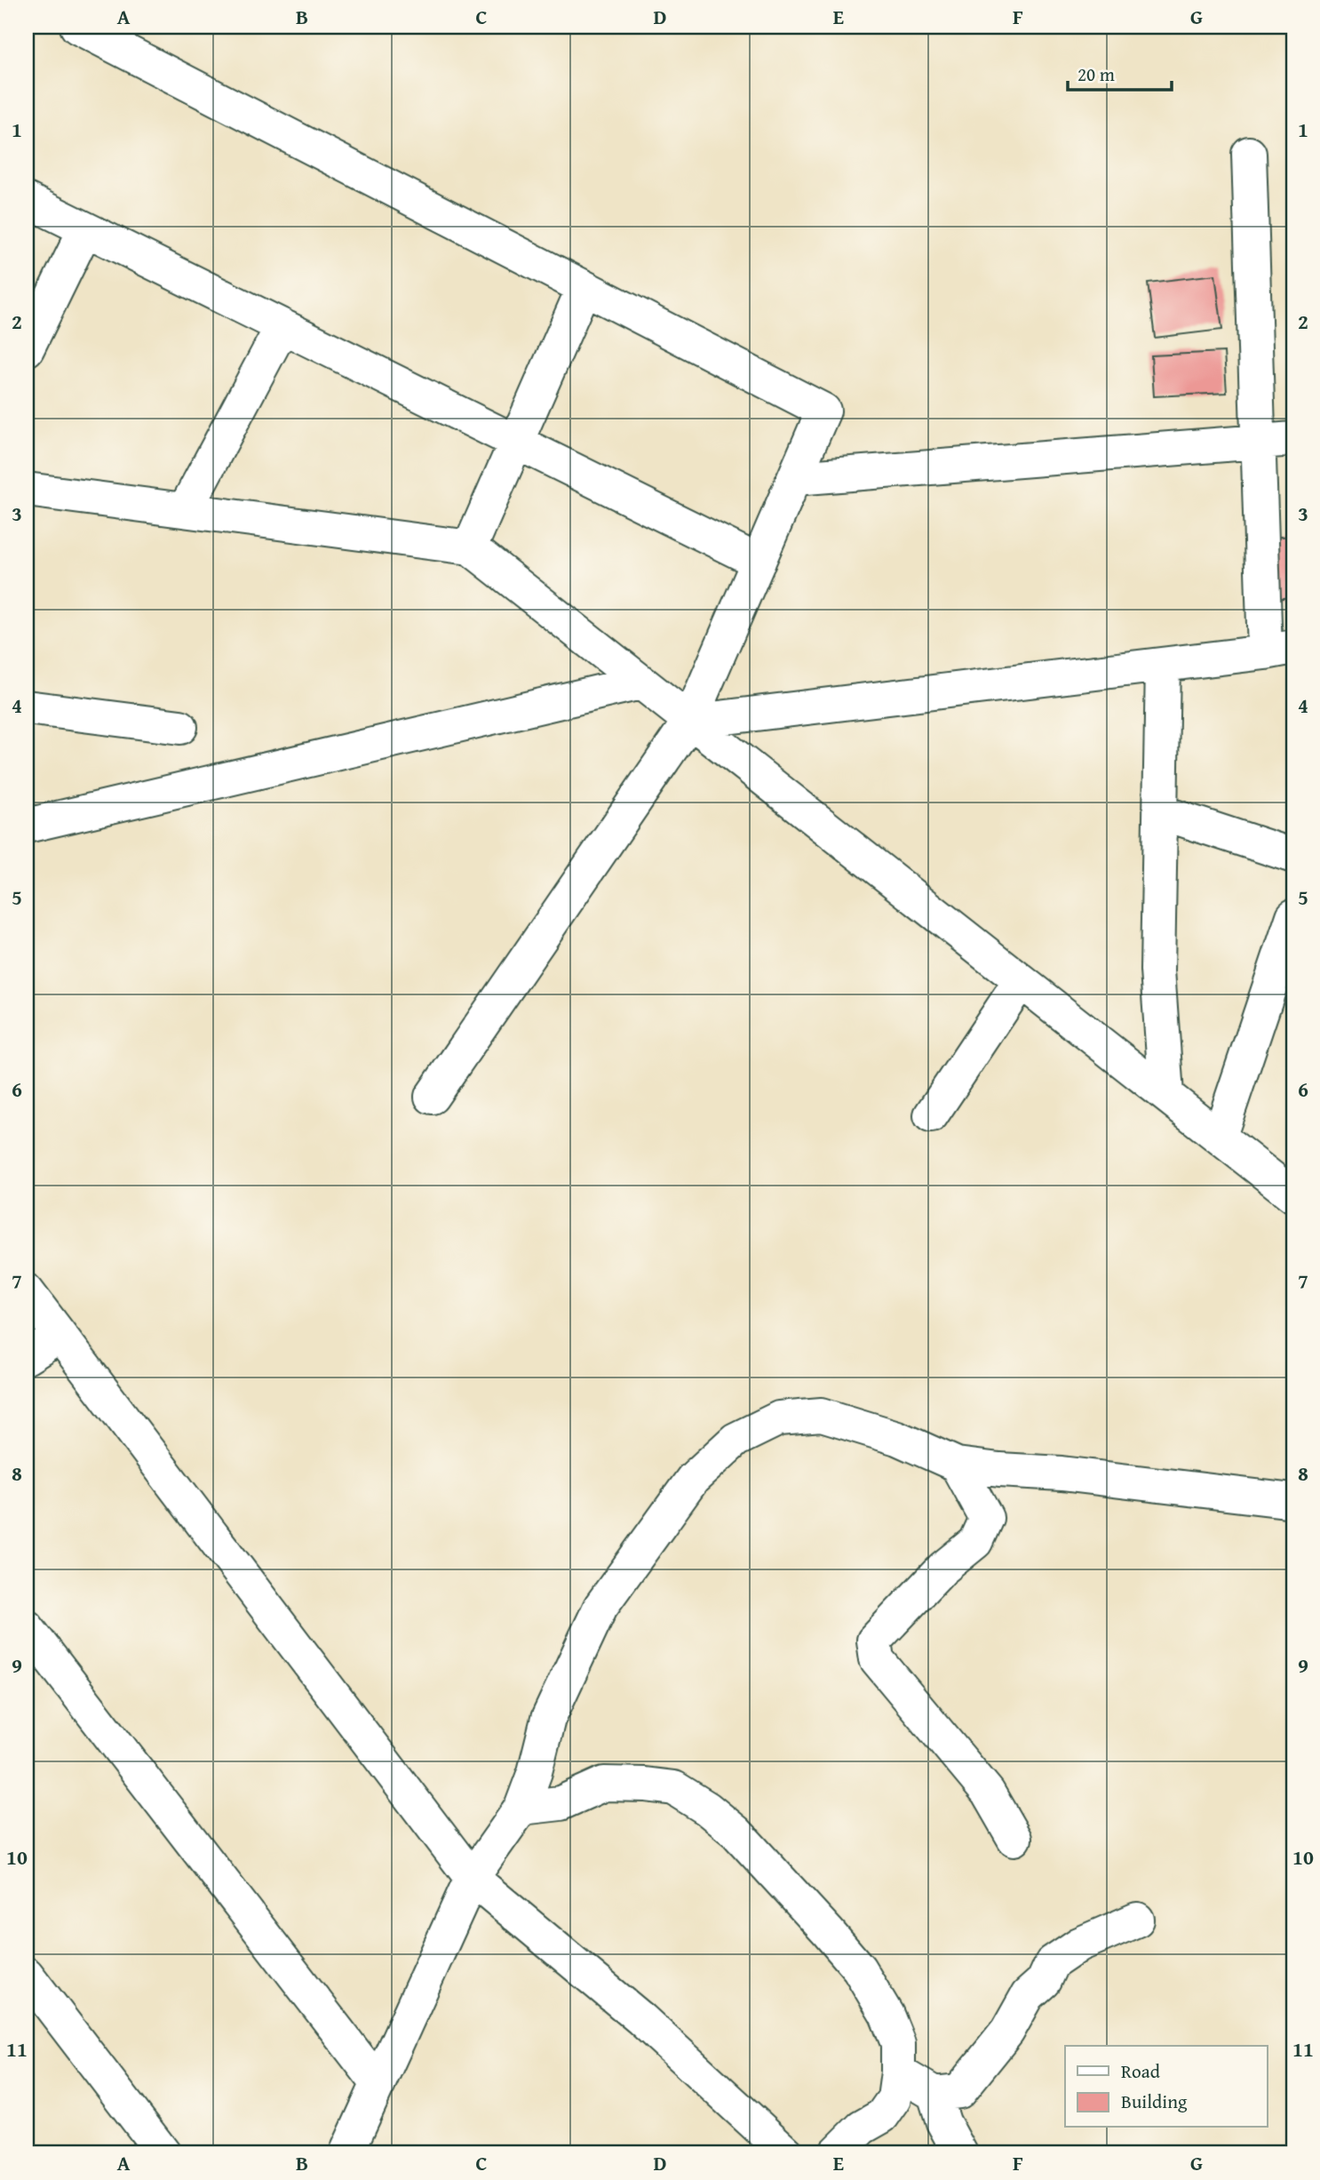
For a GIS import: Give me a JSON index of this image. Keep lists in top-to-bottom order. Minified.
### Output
{"legend":["Road","Building"],"scale_bar":"20 m","grid":{"columns":["A","B","C","D","E","F","G"],"rows":["1","2","3","4","5","6","7","8","9","10","11"]}}
